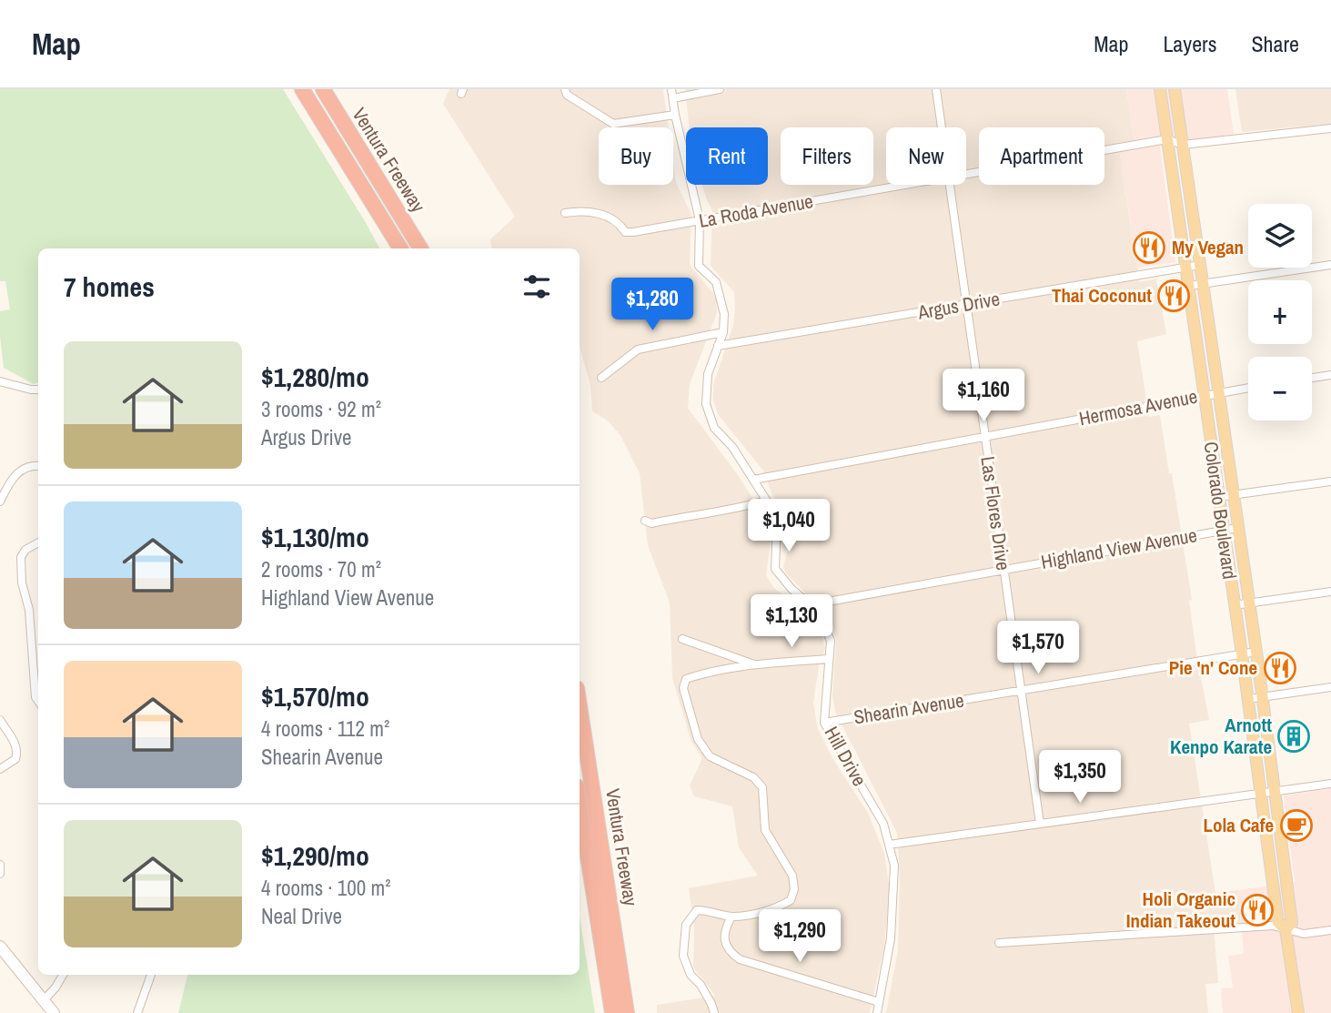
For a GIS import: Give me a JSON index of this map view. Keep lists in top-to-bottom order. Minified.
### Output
{"streets":{"highway":["Ventura Freeway"],"main road":["Colorado Boulevard"],"street":["La Roda Avenue","Argus Drive","Hermosa Avenue","Las Flores Drive","Highland View Avenue","Shearin Avenue","Hill Drive"]},"crossings":[["La Roda Avenue","Colorado Boulevard"],["La Roda Avenue","Hill Drive"],["Argus Drive","Colorado Boulevard"],["Argus Drive","Las Flores Drive"],["Argus Drive","Hill Drive"],["Hermosa Avenue","Colorado Boulevard"],["Hermosa Avenue","Las Flores Drive"],["Hermosa Avenue","Hill Drive"],["Colorado Boulevard","Highland View Avenue"],["Colorado Boulevard","Shearin Avenue"],["Las Flores Drive","Highland View Avenue"],["Las Flores Drive","Shearin Avenue"],["Highland View Avenue","Hill Drive"],["Shearin Avenue","Hill Drive"]],"places":{"restaurant":["My Vegan","Thai Coconut","Pie 'n' Cone","Holi Organic Indian Takeout"],"building":["Arnott Kenpo Karate"],"cafe":["Lola Cafe"]},"page":{"header":"Map","nav":["Map","Layers","Share"],"chip":["Buy","Rent","Filters","New","Apartment"],"map_buttons":["+","−"],"heading":"7 homes","price":["$1,280","$1,160","$1,040","$1,130","$1,570","$1,350","$1,290"],"list":[{"name":"$1,280/mo","note":"3 rooms · 92 m² · Argus Drive"},{"name":"$1,130/mo","note":"2 rooms · 70 m² · Highland View Avenue"},{"name":"$1,570/mo","note":"4 rooms · 112 m² · Shearin Avenue"},{"name":"$1,290/mo","note":"4 rooms · 100 m² · Neal Drive"}]}}
